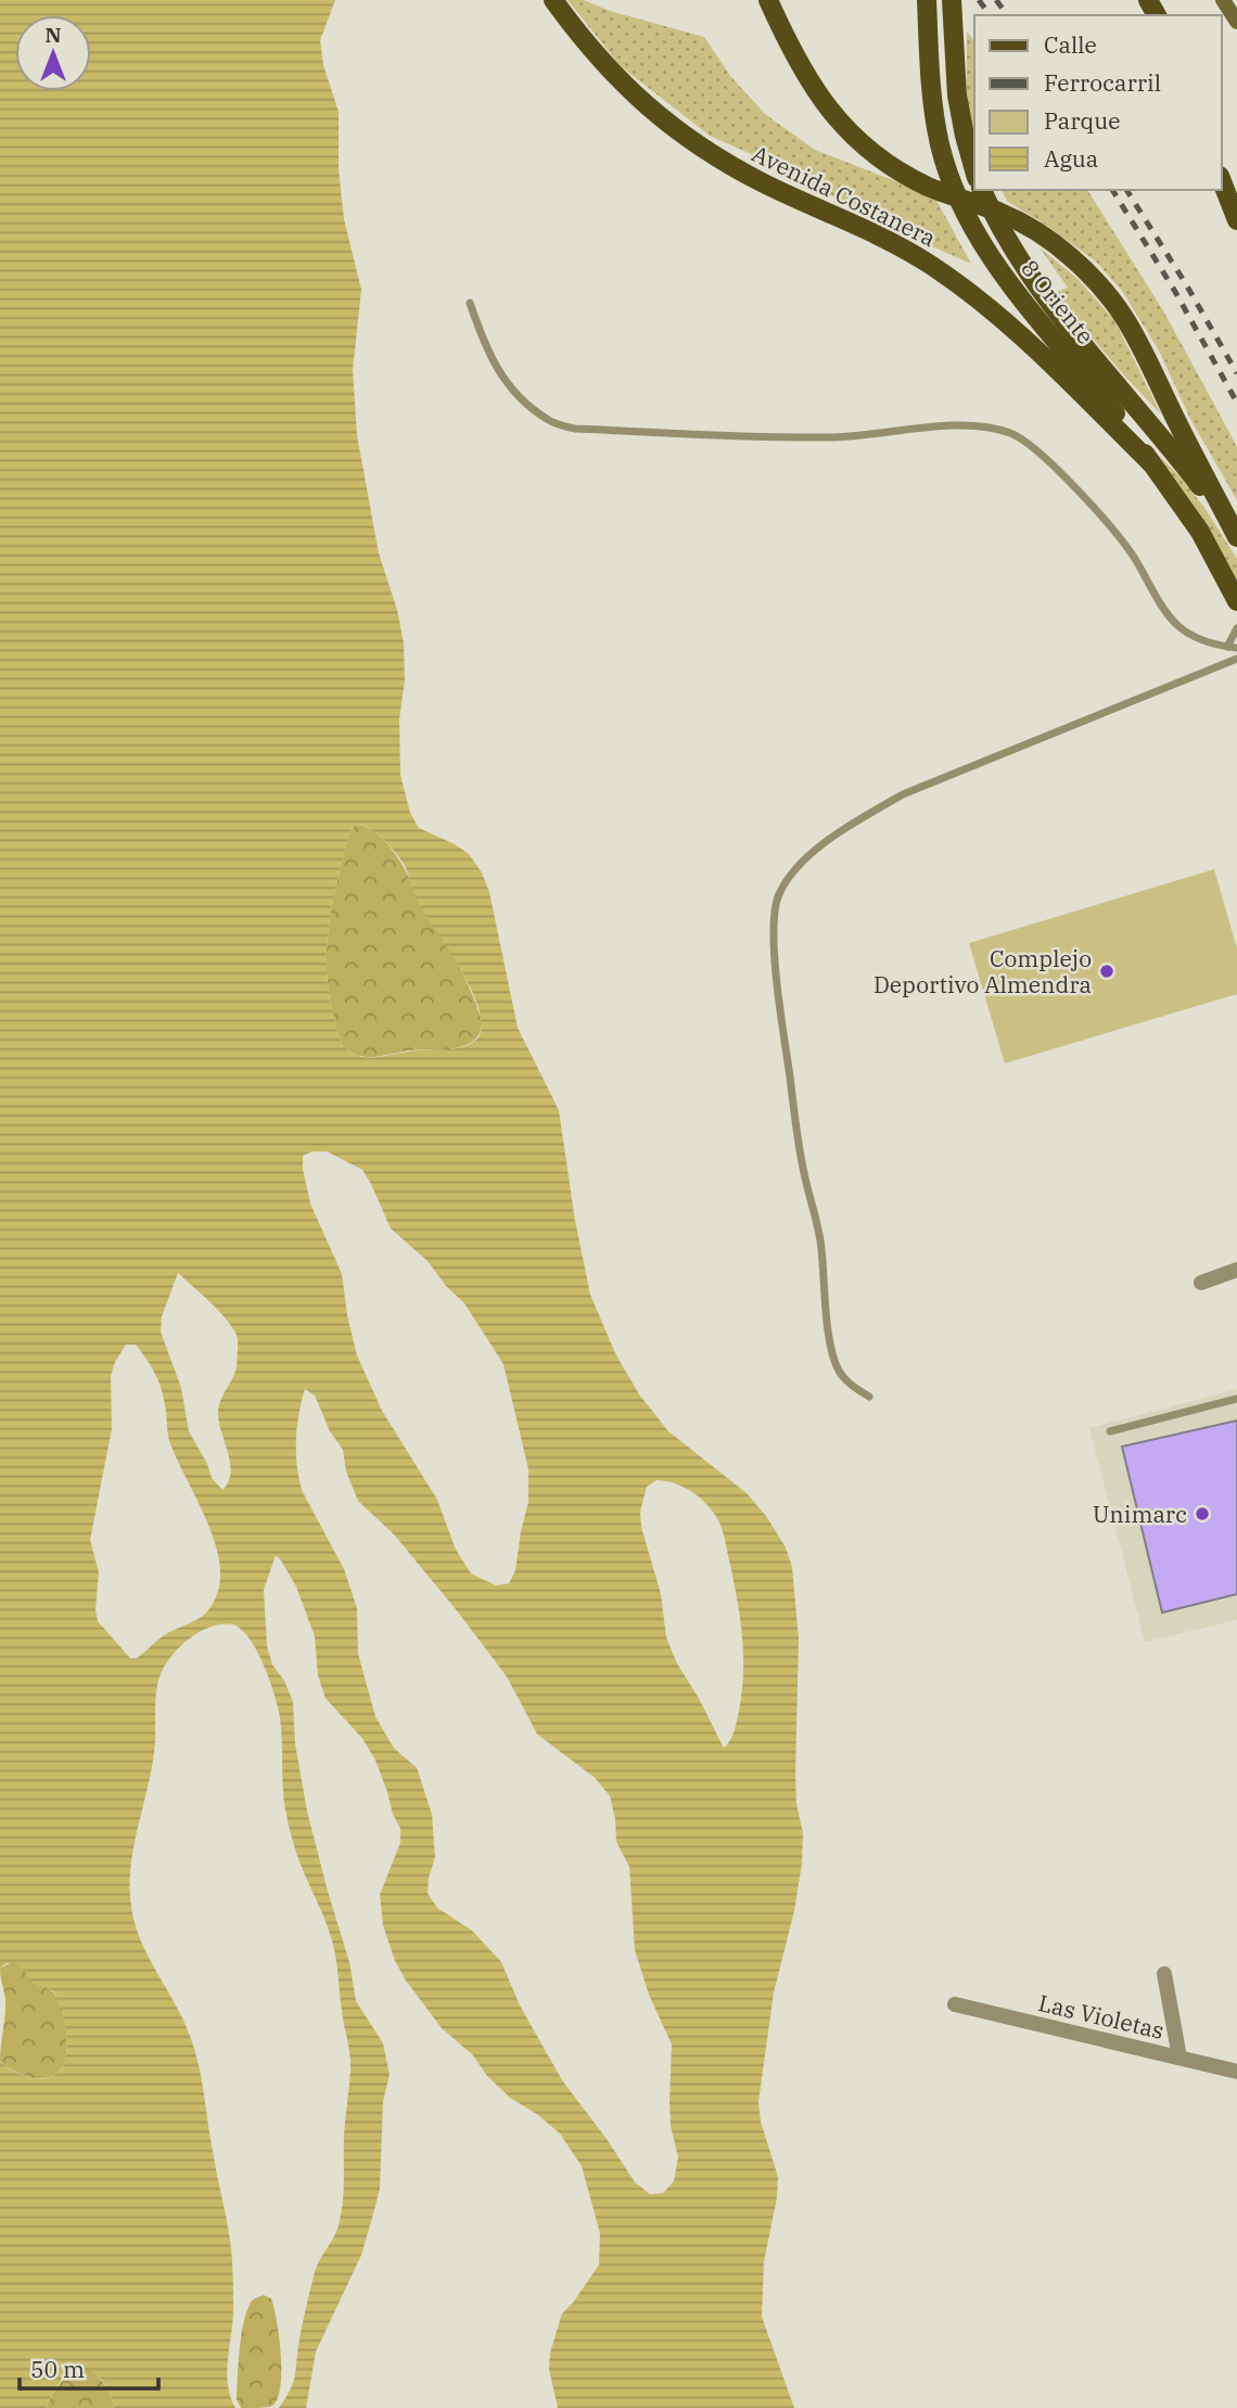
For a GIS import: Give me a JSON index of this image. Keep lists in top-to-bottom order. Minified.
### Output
{"streets":{"main road":["Avenida Costanera","8 Oriente"],"street":["Las Violetas"]},"crossings":[["Avenida Costanera","8 Oriente"]],"places":["Complejo Deportivo Almendra","Unimarc"],"legend":["Calle","Ferrocarril","Parque","Agua"],"scale_bar":"50 m","north":"top"}
